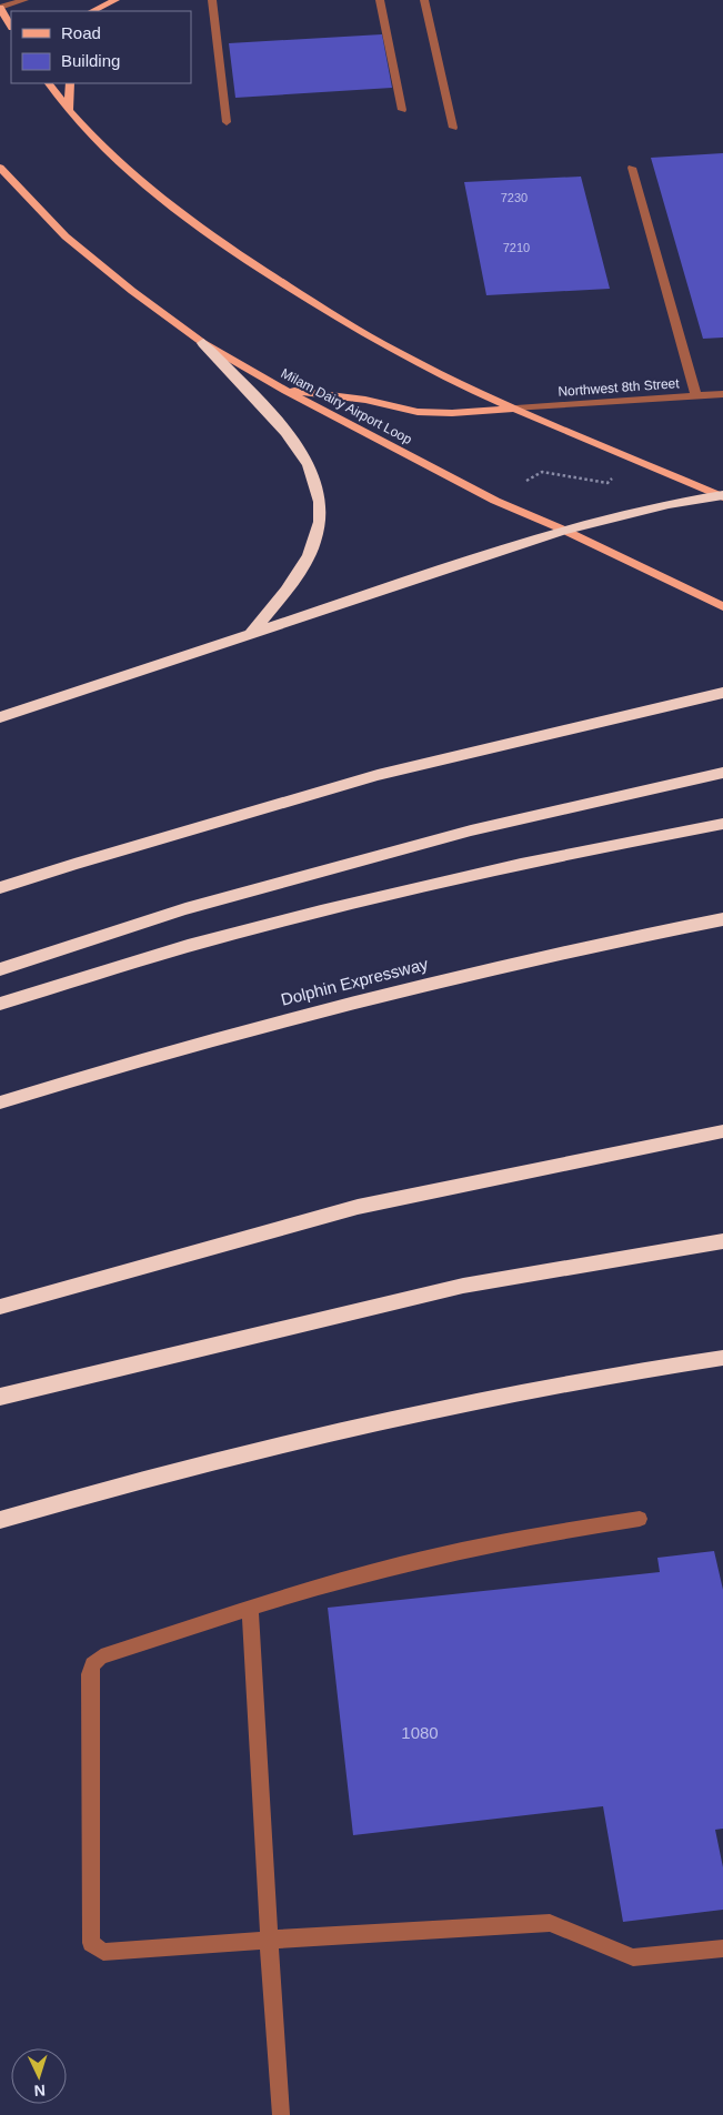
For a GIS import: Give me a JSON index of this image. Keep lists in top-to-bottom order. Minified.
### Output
{"streets":{"highway":["Dolphin Expressway"],"main road":["Milam Dairy Airport Loop"],"street":["Northwest 8th Street"]},"house_numbers":["7230","7210","1080"],"legend":["Road","Building"],"north":"bottom"}
